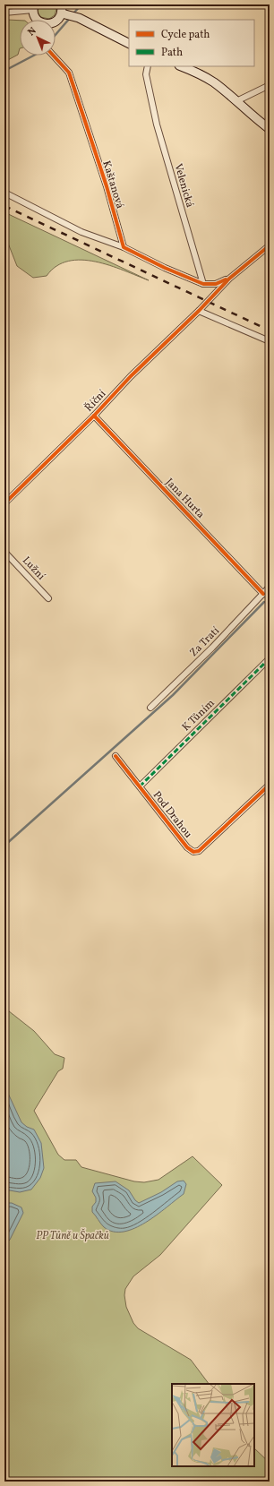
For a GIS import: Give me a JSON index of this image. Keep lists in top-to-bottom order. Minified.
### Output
{"streets":{"street":["Kaštanová","Velenická","Říční","Jana Hurta","Lužní","Za Tratí","K Tůním","Pod Drahou"]},"crossings":[["Říční","Jana Hurta"],["Jana Hurta","Za Tratí"],["K Tůním","Pod Drahou"]],"parks":["PP Tůně u Špačků"],"legend":["Cycle path","Path"],"north":"top left"}
